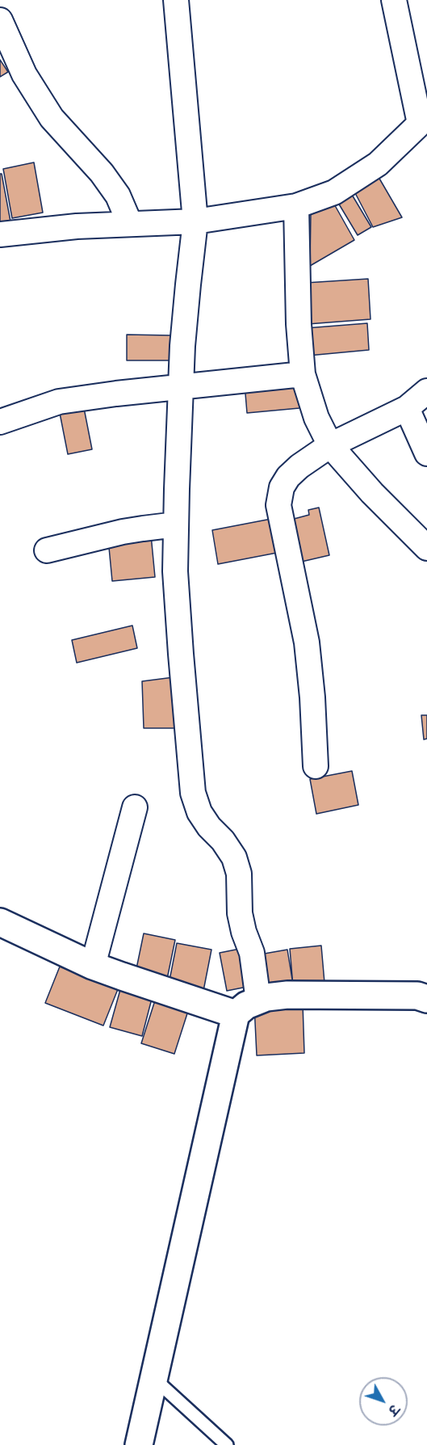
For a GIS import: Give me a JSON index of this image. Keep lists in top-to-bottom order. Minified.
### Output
{"north":"bottom right"}
